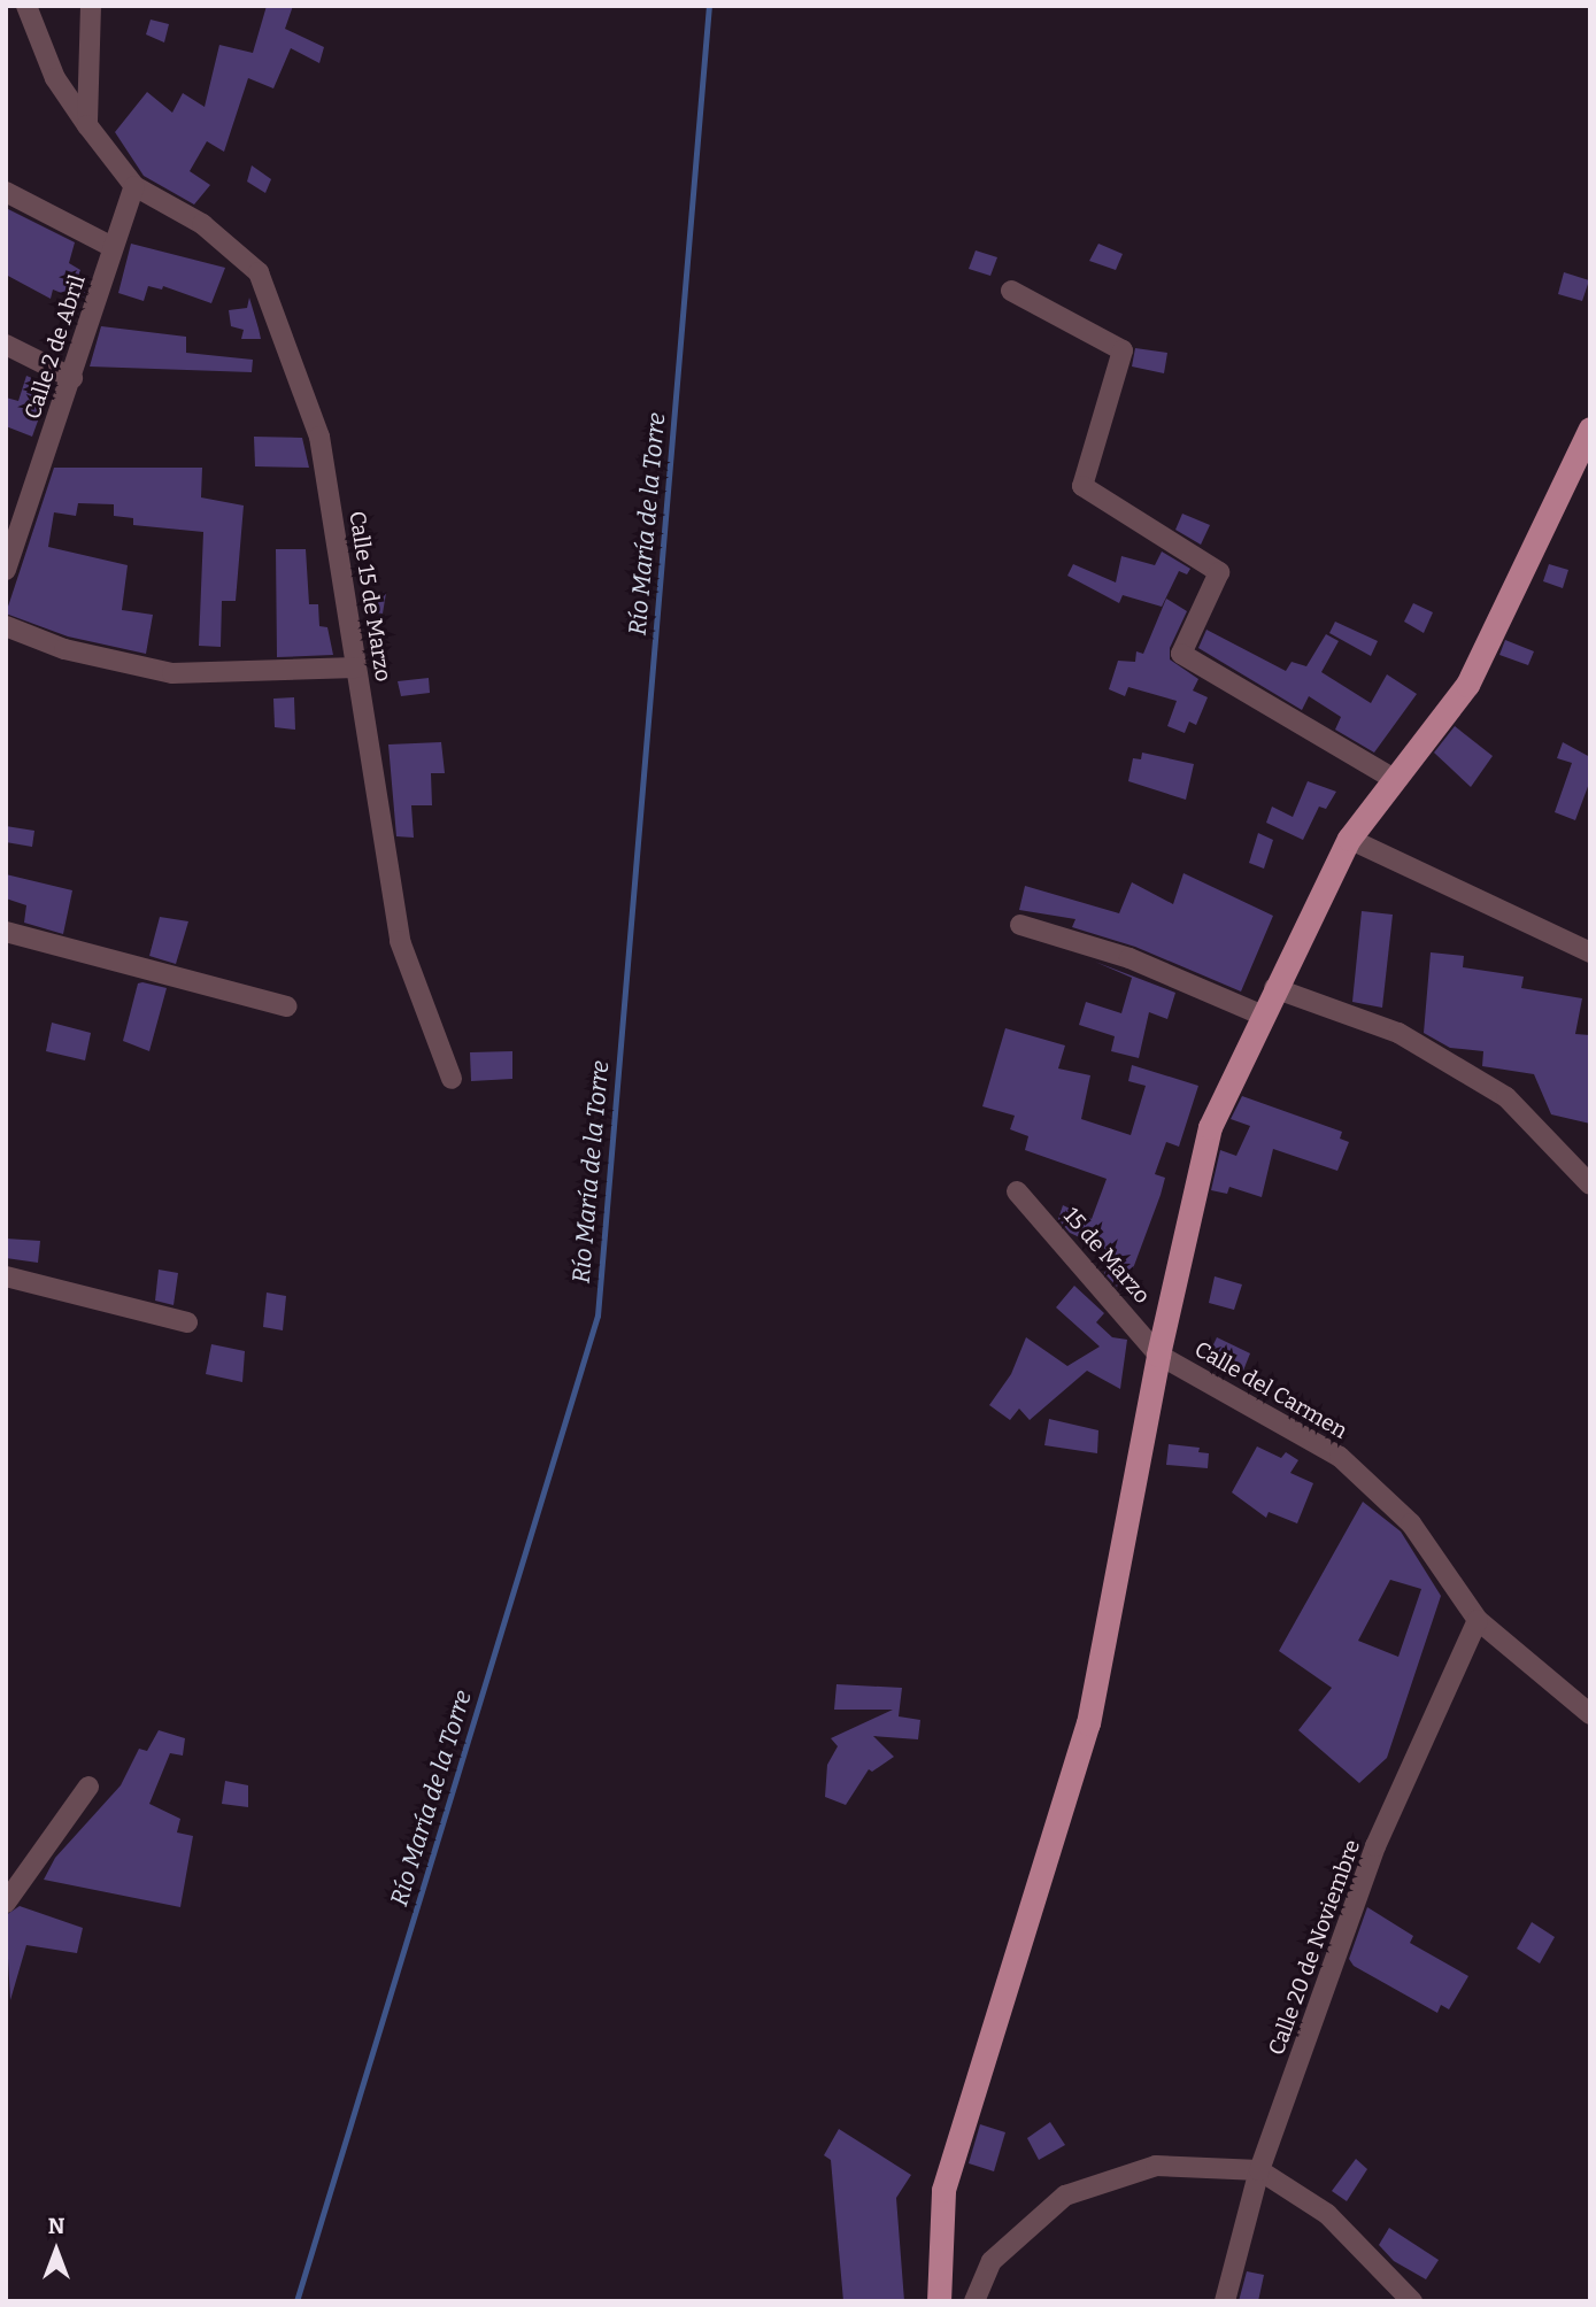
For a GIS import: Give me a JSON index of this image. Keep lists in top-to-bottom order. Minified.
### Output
{"streets":{"street":["Calle 2 de Abril","Calle 15 de Marzo","15 de Marzo","Calle del Carmen","Calle 20 de Noviembre"]},"crossings":[["Calle 2 de Abril","Calle 15 de Marzo"],["15 de Marzo","Calle del Carmen"],["Calle del Carmen","Calle 20 de Noviembre"]],"water":["Río María de la Torre"],"north":"top"}
